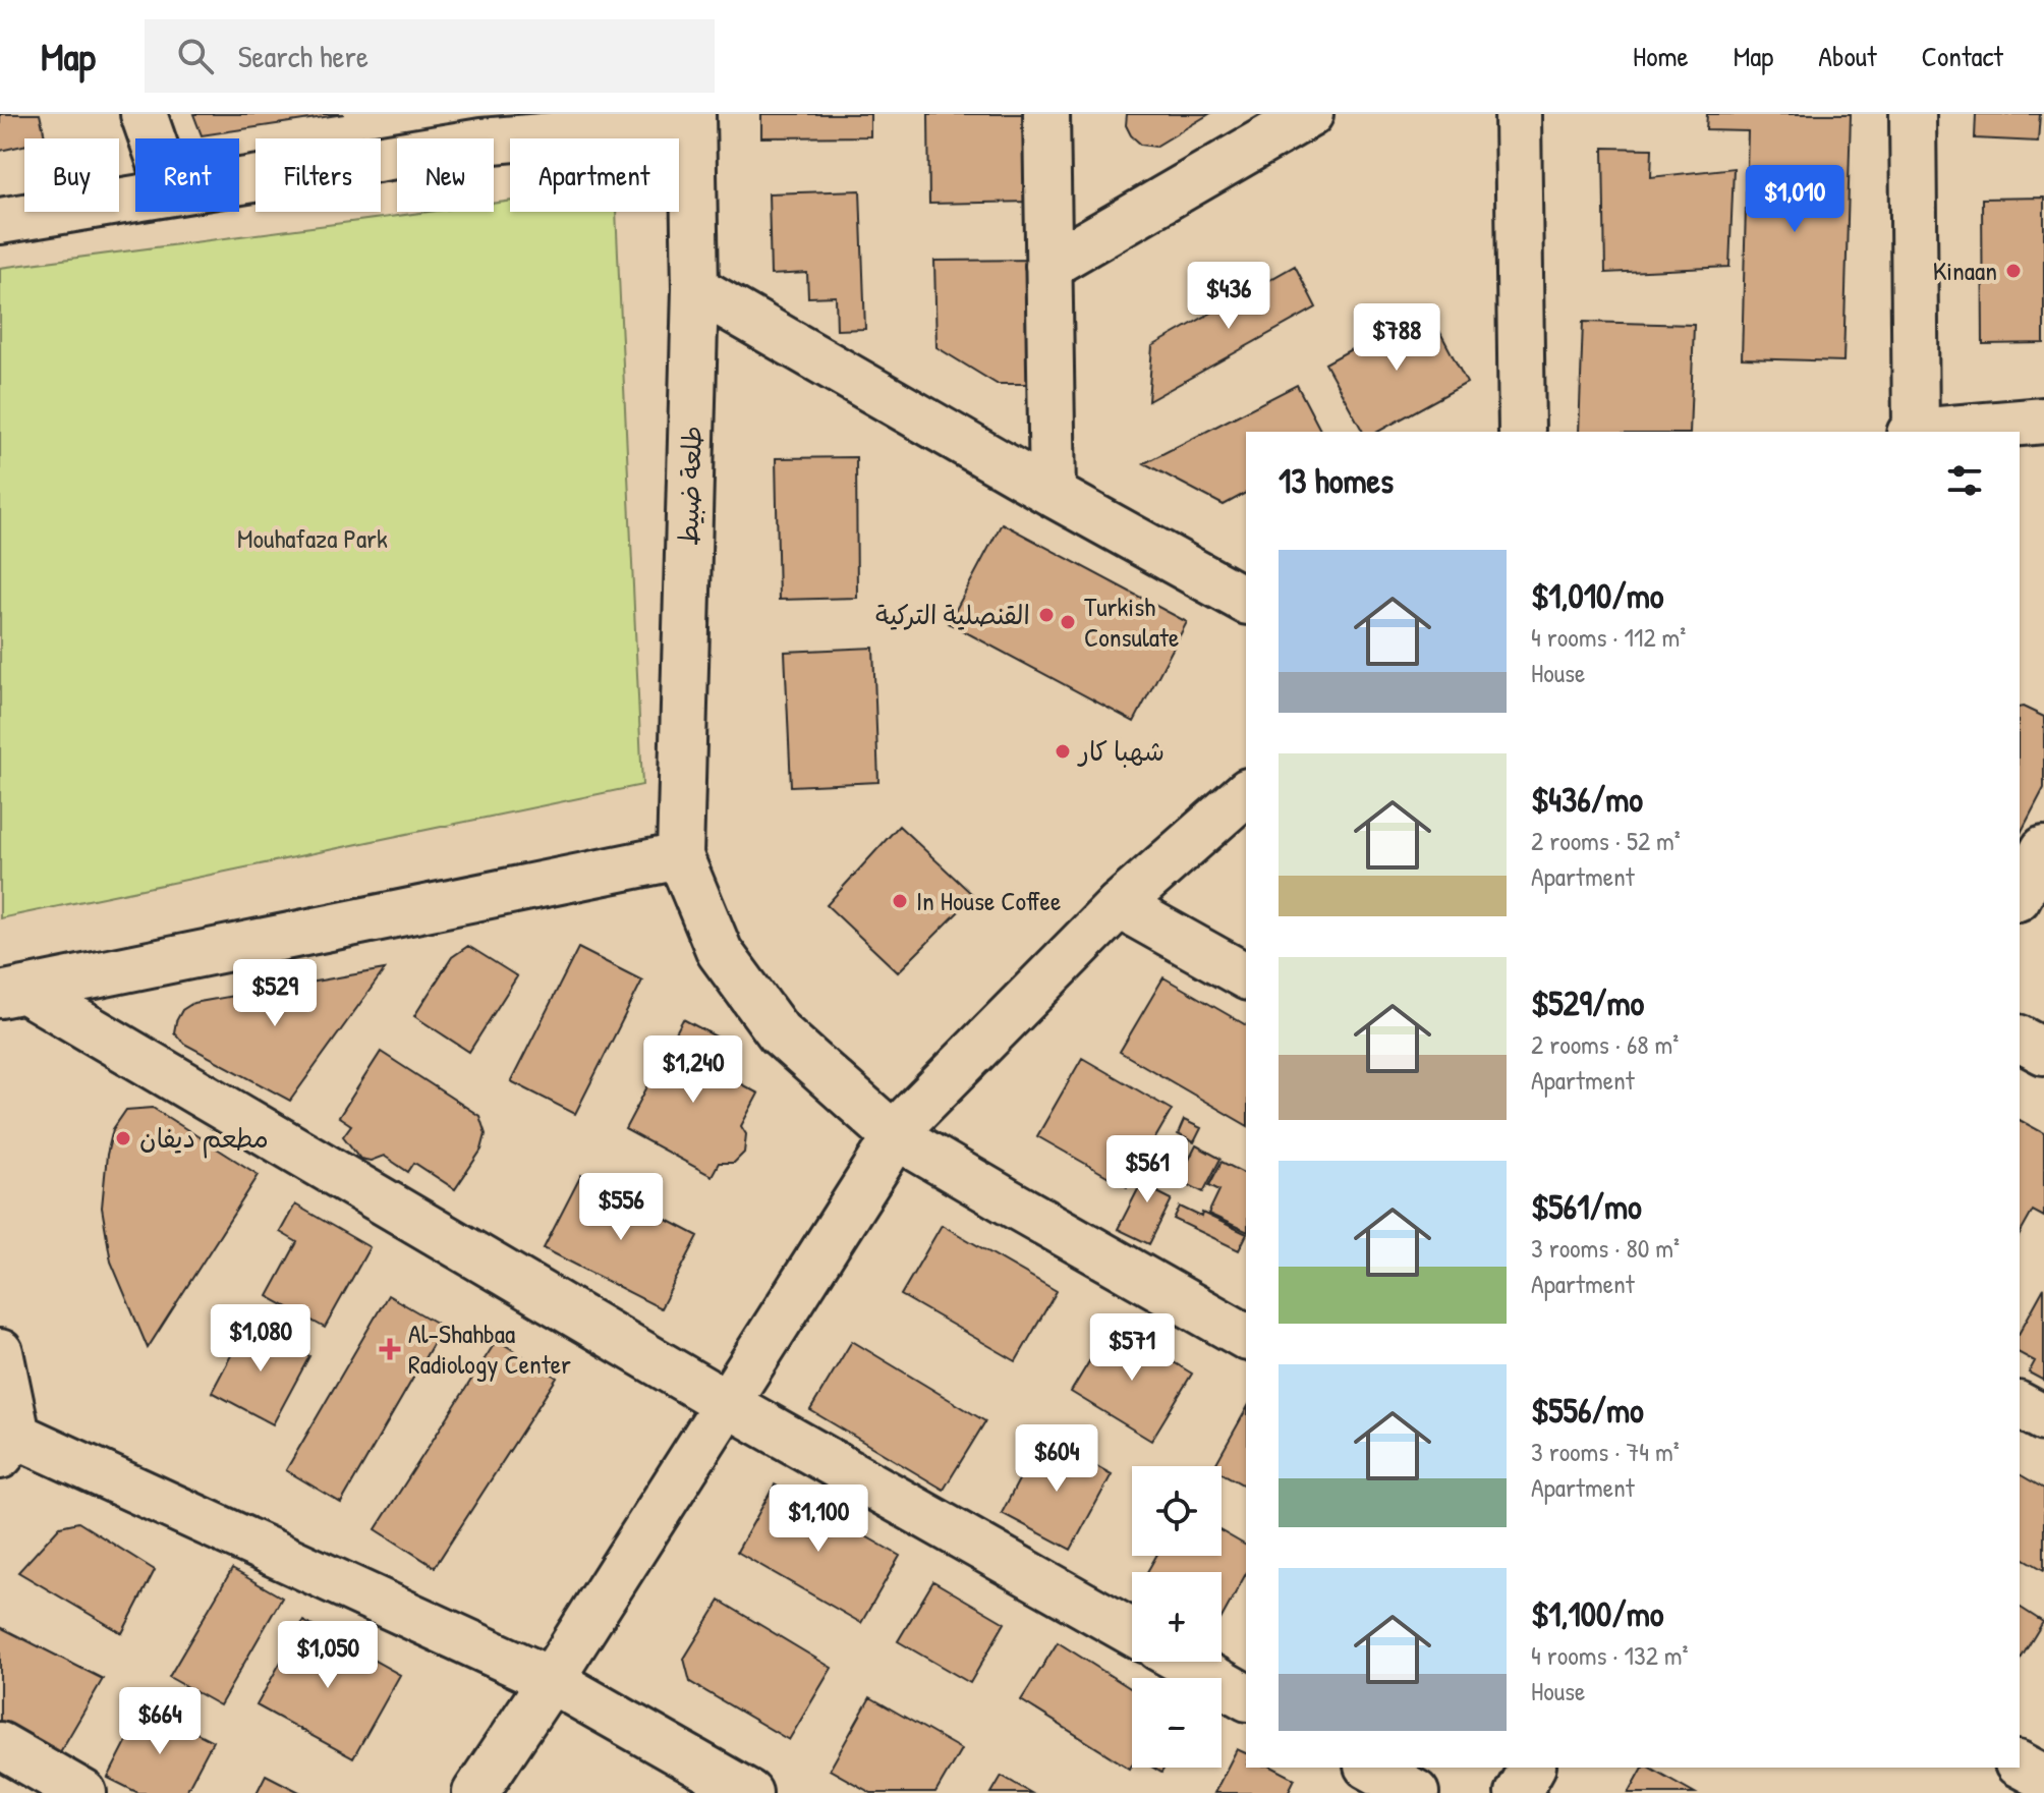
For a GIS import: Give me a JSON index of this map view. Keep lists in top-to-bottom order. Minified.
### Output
{"streets":{"street":["طلعة ضبيط"]},"parks":["Mouhafaza Park"],"places":{"other":["Kinaan","القنصلية التركية","Turkish Consulate","شهبا كار","In House Coffee","مطعم ديفان"],"health":["Al-Shahbaa Radiology Center"]},"page":{"header":"Map","search":"Search here","nav":["Home","Map","About","Contact"],"chip":["Buy","Rent","Filters","New","Apartment"],"price":["$1,010","$436","$788","$529","$1,240","$561","$556","$1,080","$571","$604","$1,100","$1,050","$664"],"heading":"13 homes","list":[{"name":"$1,010/mo","note":"4 rooms · 112 m² · House"},{"name":"$436/mo","note":"2 rooms · 52 m² · Apartment"},{"name":"$529/mo","note":"2 rooms · 68 m² · Apartment"},{"name":"$561/mo","note":"3 rooms · 80 m² · Apartment"},{"name":"$556/mo","note":"3 rooms · 74 m² · Apartment"},{"name":"$1,100/mo","note":"4 rooms · 132 m² · House"}],"map_buttons":["+","−"]}}
